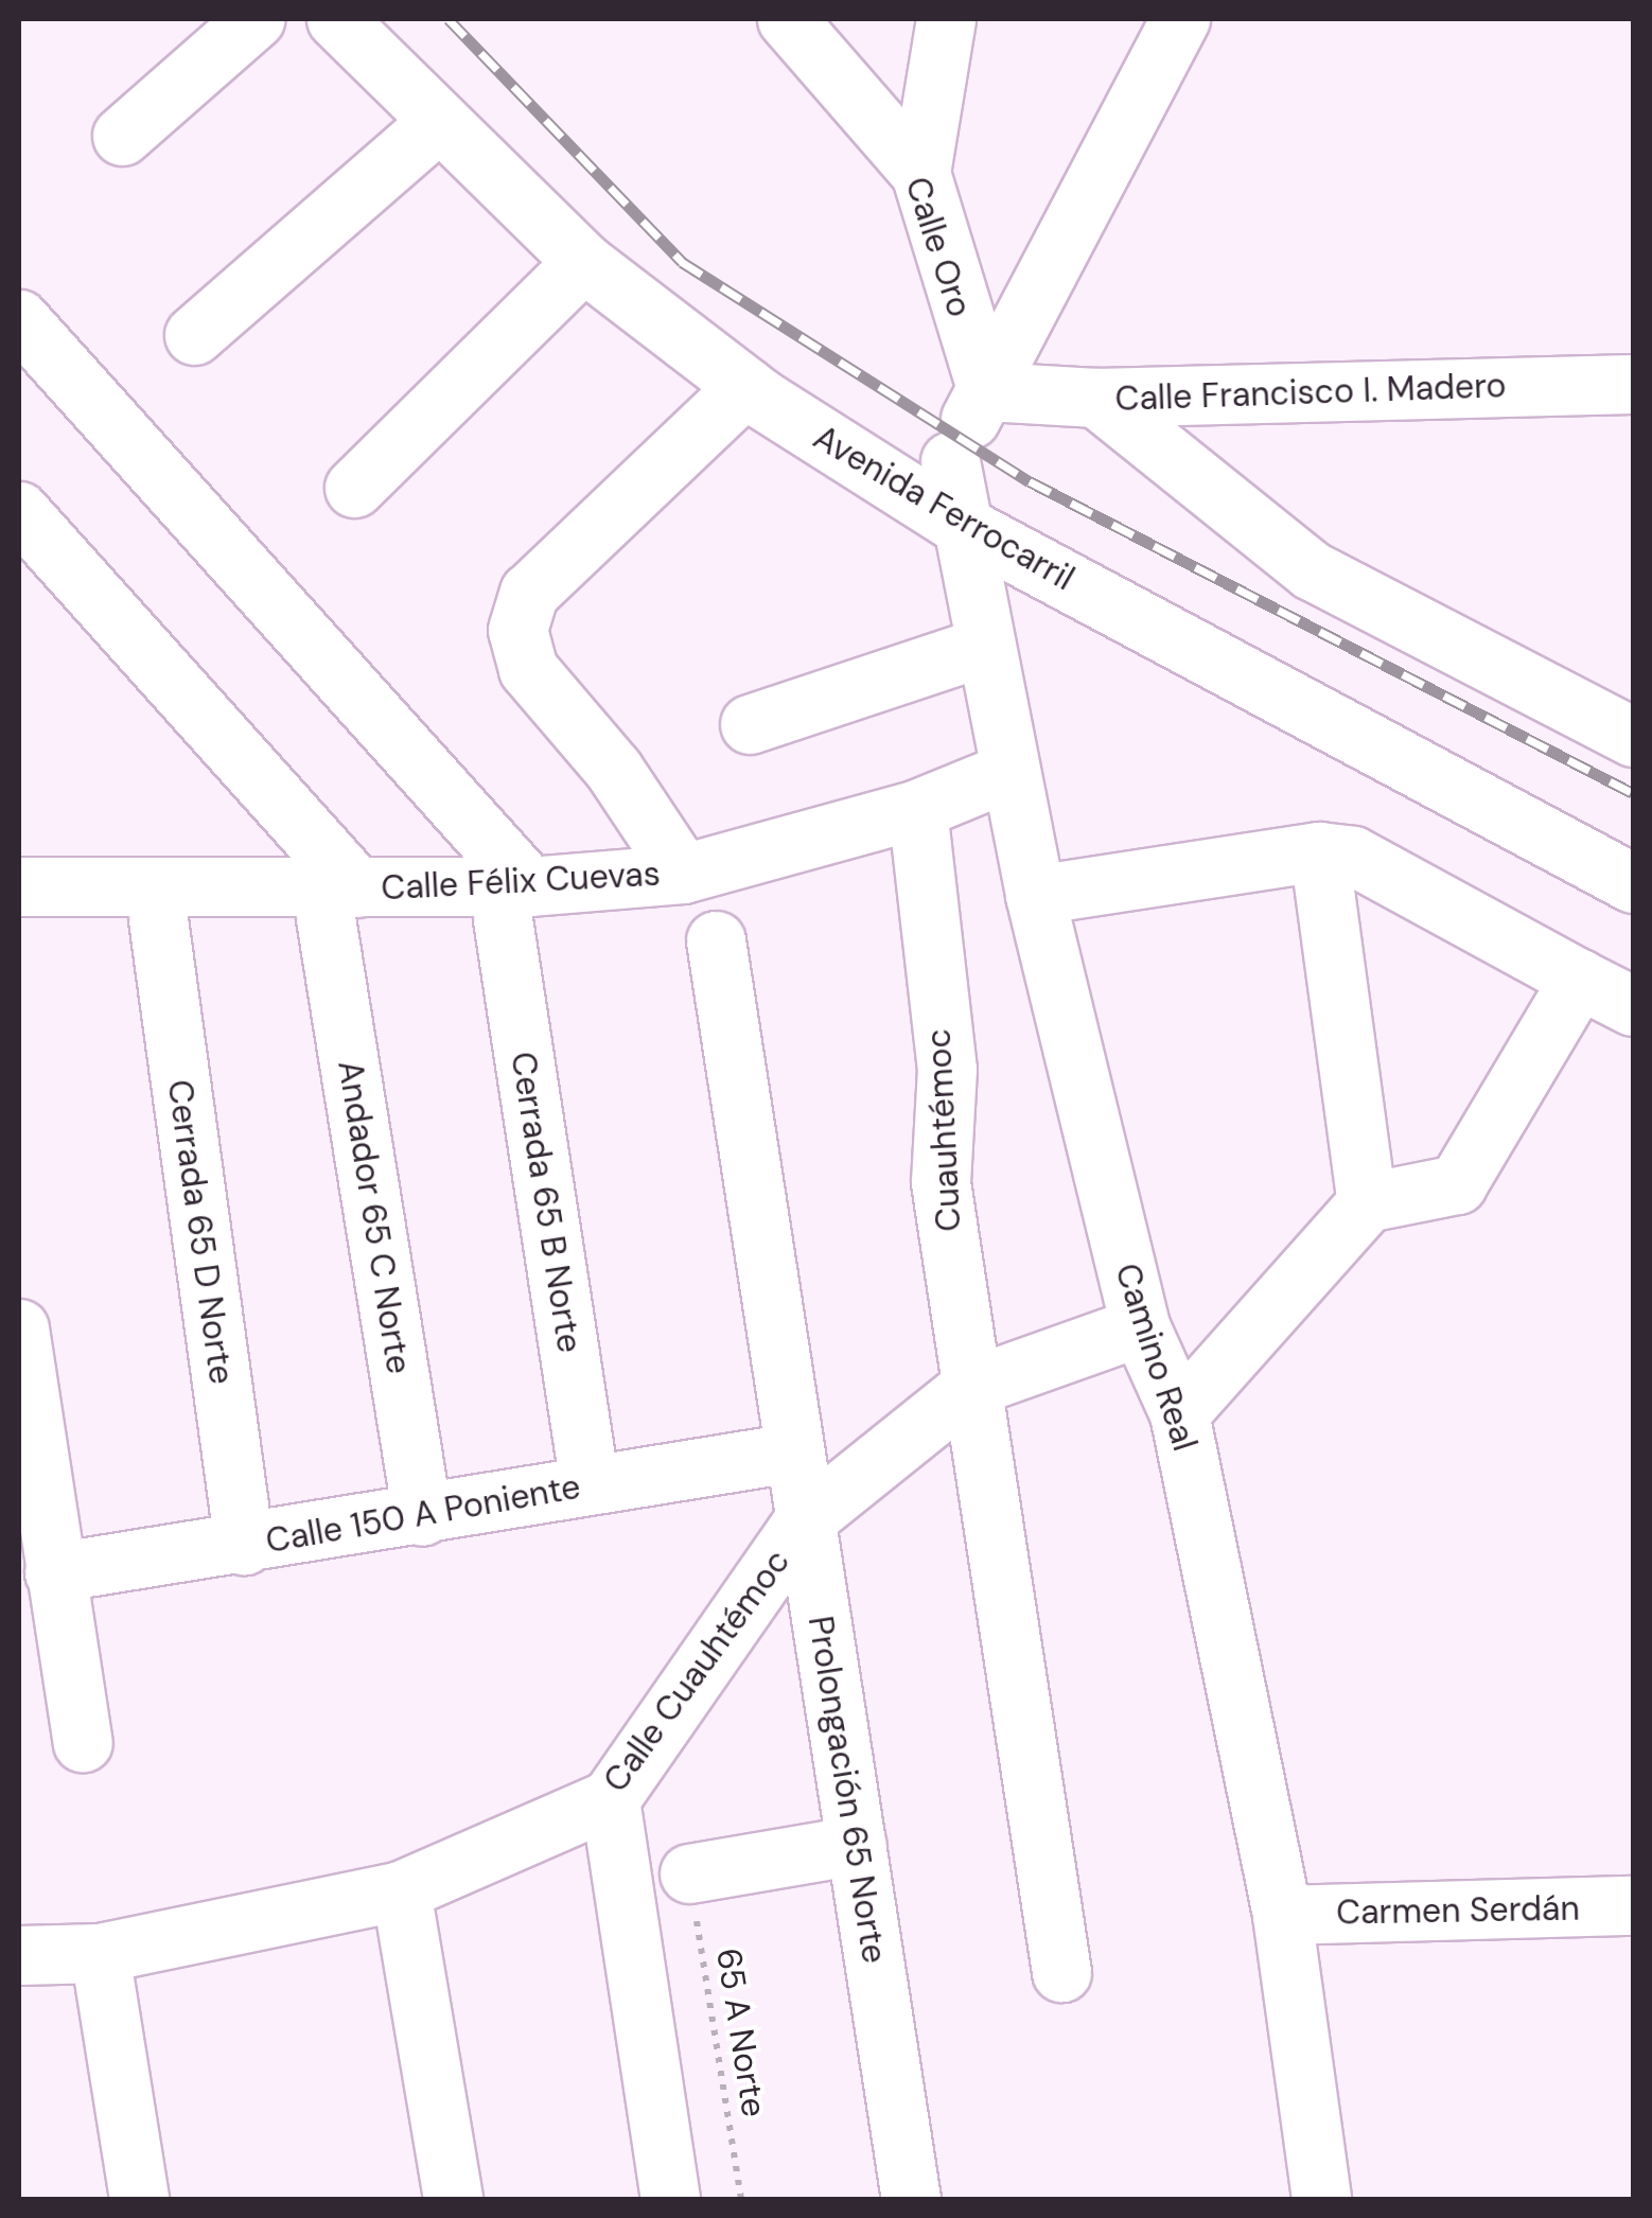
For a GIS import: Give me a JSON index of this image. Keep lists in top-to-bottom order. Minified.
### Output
{"streets":{"street":["Calle Oro","Calle Francisco I. Madero","Avenida Ferrocarril","Calle Félix Cuevas","Cuauhtémoc","Cerrada 65 B Norte","Andador 65 C Norte","Cerrada 65 D Norte","Camino Real","Calle 150 A Poniente","Calle Cuauhtémoc","Prolongación 65 Norte","Carmen Serdán"],"path":["65 A Norte"]},"crossings":[["Calle Oro","Calle Francisco I. Madero"],["Calle Oro","Avenida Ferrocarril"],["Calle Oro","Camino Real"],["Avenida Ferrocarril","Camino Real"],["Calle Félix Cuevas","Cuauhtémoc"],["Calle Félix Cuevas","Cerrada 65 B Norte"],["Calle Félix Cuevas","Andador 65 C Norte"],["Calle Félix Cuevas","Camino Real"],["Cuauhtémoc","Calle Cuauhtémoc"],["Cerrada 65 B Norte","Calle 150 A Poniente"],["Andador 65 C Norte","Calle 150 A Poniente"],["Cerrada 65 D Norte","Calle 150 A Poniente"],["Camino Real","Calle Cuauhtémoc"],["Camino Real","Carmen Serdán"],["Calle 150 A Poniente","Prolongación 65 Norte"],["Calle Cuauhtémoc","Prolongación 65 Norte"]]}
